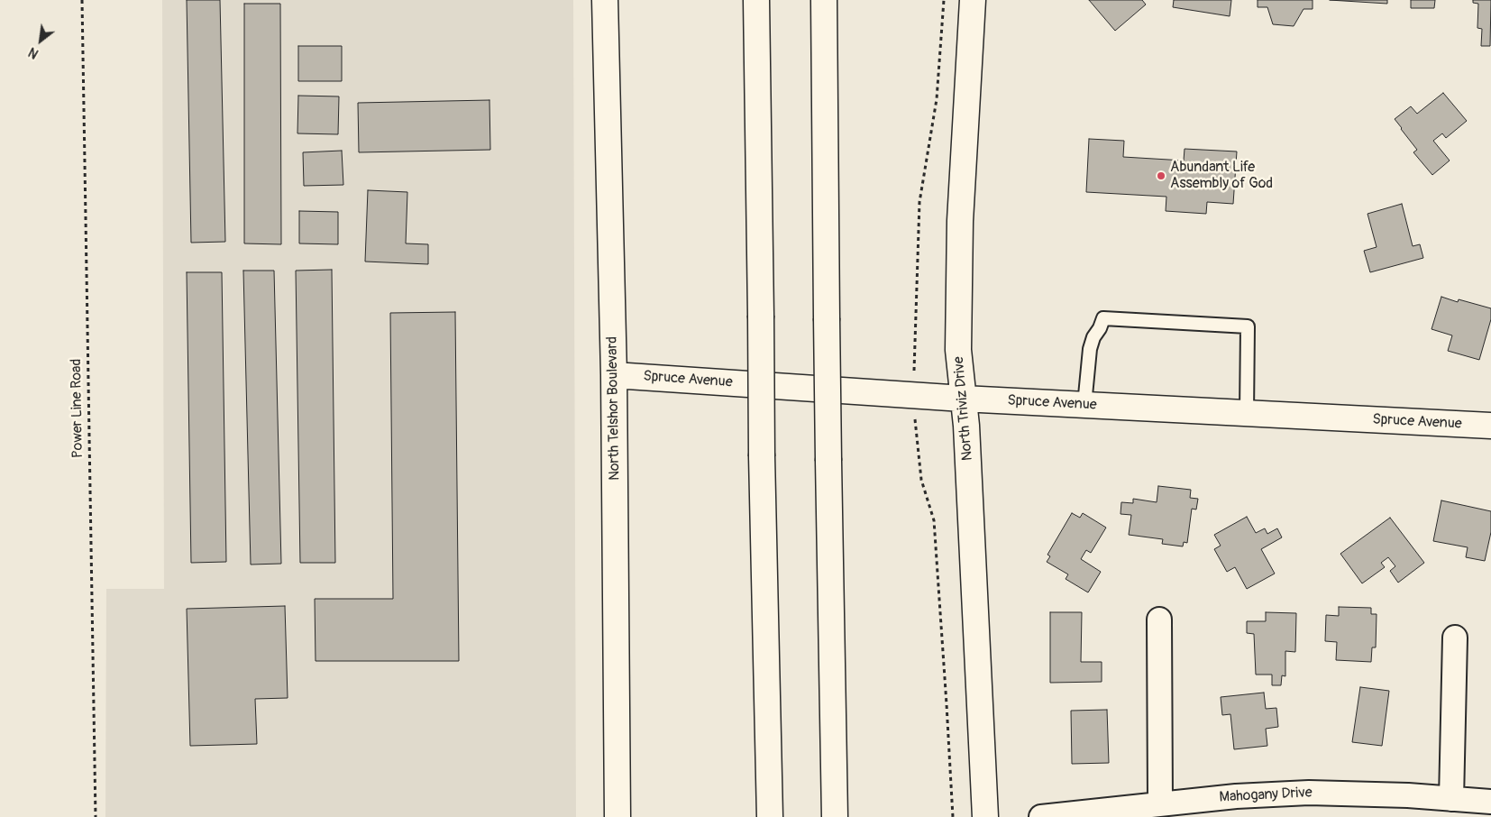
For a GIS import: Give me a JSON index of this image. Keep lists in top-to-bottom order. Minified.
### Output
{"streets":{"main road":["Spruce Avenue","North Telshor Boulevard","North Triviz Drive"],"street":["Mahogany Drive"],"path":["Power Line Road"]},"crossings":[["Spruce Avenue","North Telshor Boulevard"],["Spruce Avenue","North Triviz Drive"]],"places":["Abundant Life Assembly of God"],"north":"bottom left"}
